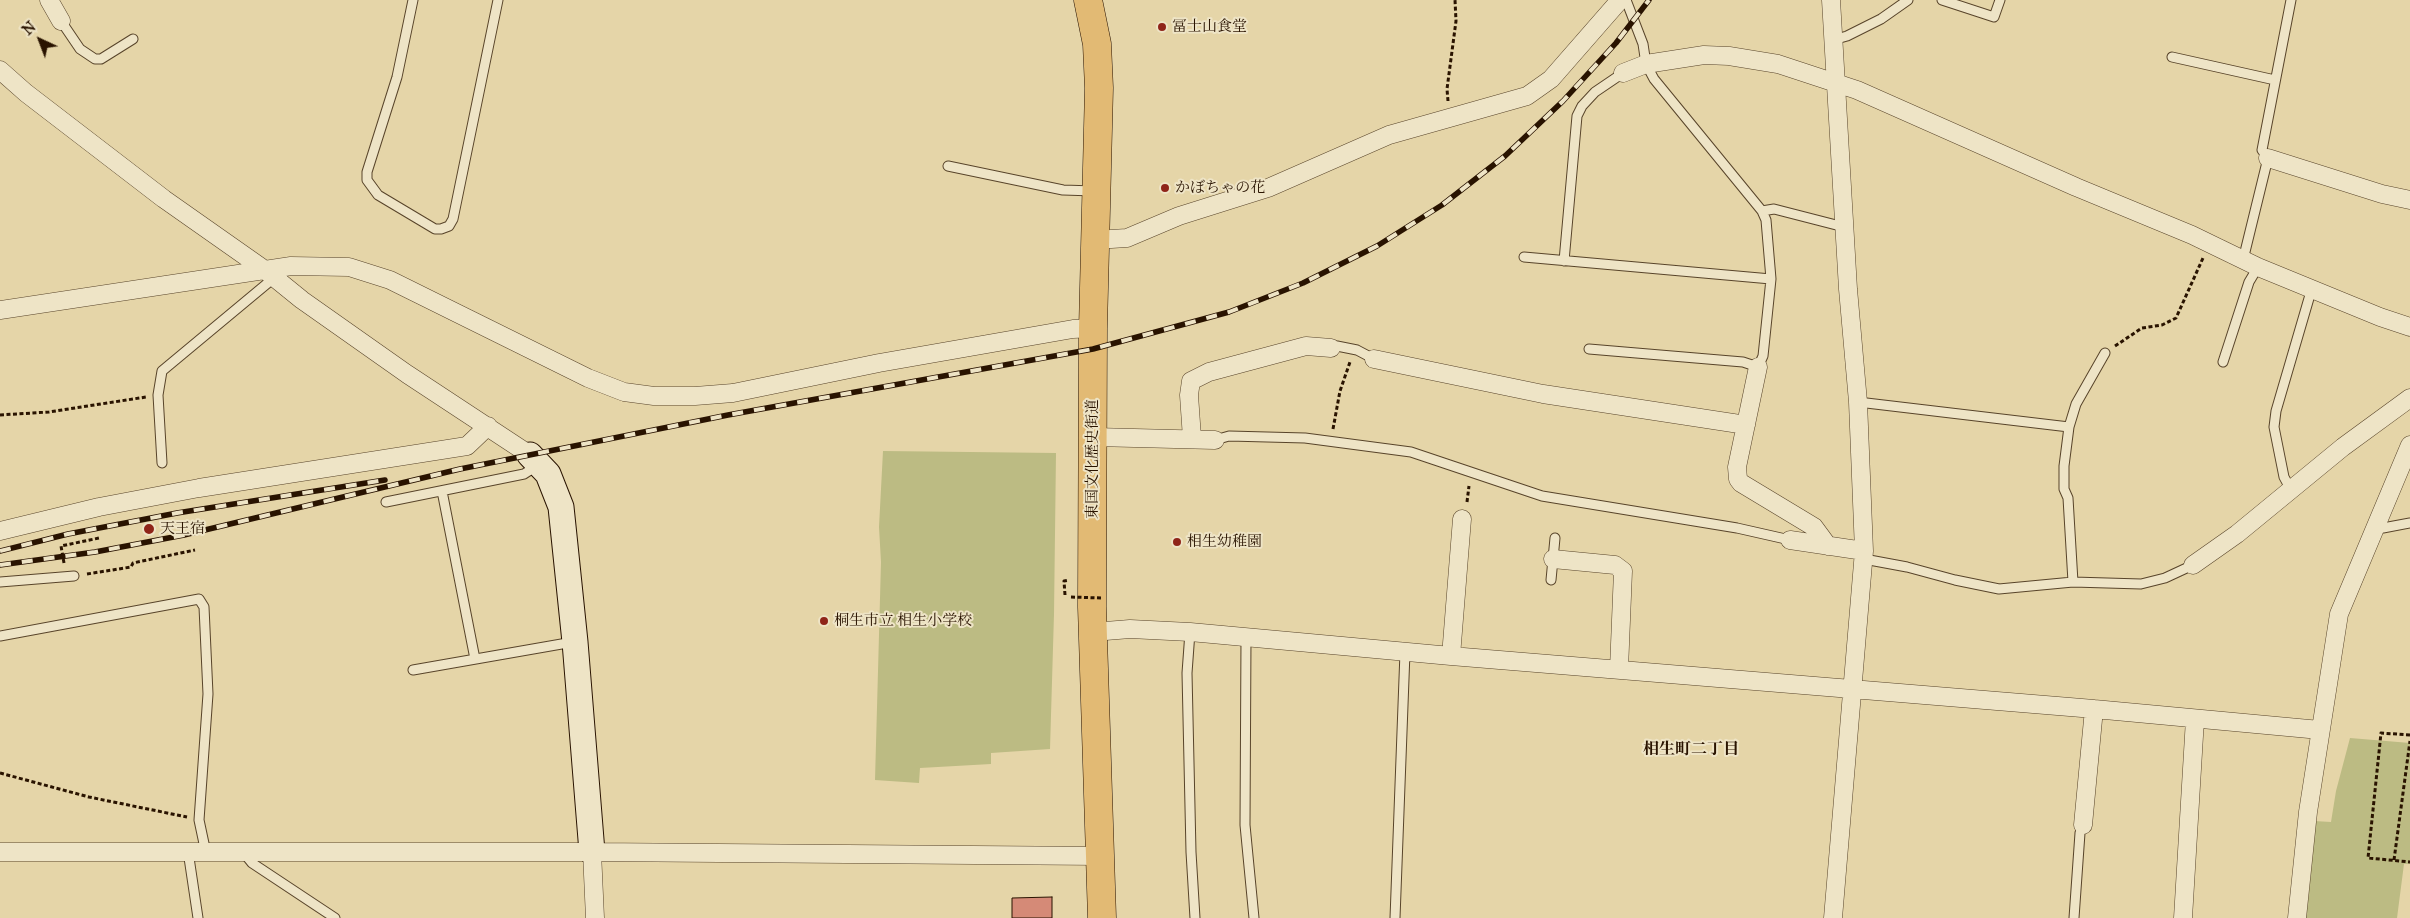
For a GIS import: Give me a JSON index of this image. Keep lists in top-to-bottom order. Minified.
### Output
{"streets":{"highway":["東国文化歴史街道"]},"districts":["相生町二丁目"],"places":["冨士山食堂","かぼちゃの花","天王宿","相生幼稚園","桐生市立 相生小学校"],"north":"top left"}
